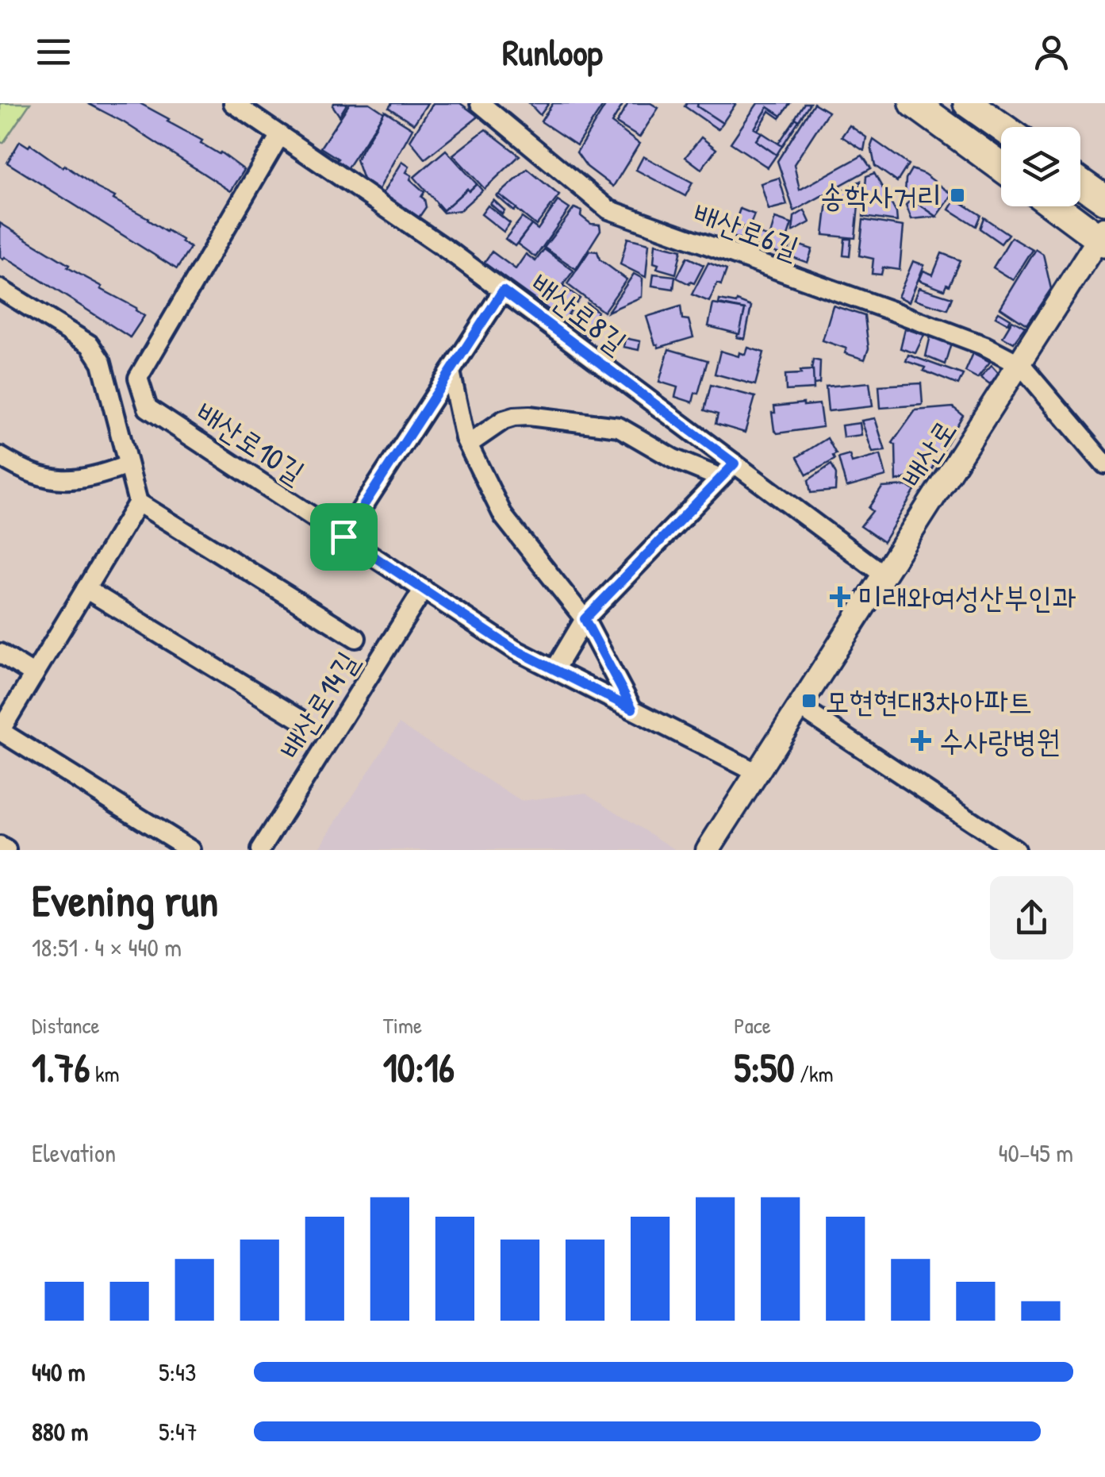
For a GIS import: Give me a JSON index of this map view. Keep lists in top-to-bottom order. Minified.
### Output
{"streets":{"street":["배산로6길","배산로8길","배산로10길","배산로","배산로14길"]},"crossings":[["배산로6길","배산로"],["배산로8길","배산로10길"],["배산로8길","배산로"],["배산로10길","배산로"],["배산로10길","배산로14길"]],"places":{"transit":["송학사거리","모현현대3차아파트"],"health":["미래와여성산부인과","수사랑병원"]},"page":{"header":"Runloop","heading":["Evening run","18:51 · 4 × 440 m"],"stats":[["Distance","1.76 km"],["Time","10:16"],["Pace","5:50 /km"]],"chart":["Elevation","40–45 m"],"list":[{"name":"440 m","note":"5:43"},{"name":"880 m","note":"5:47"}]}}
